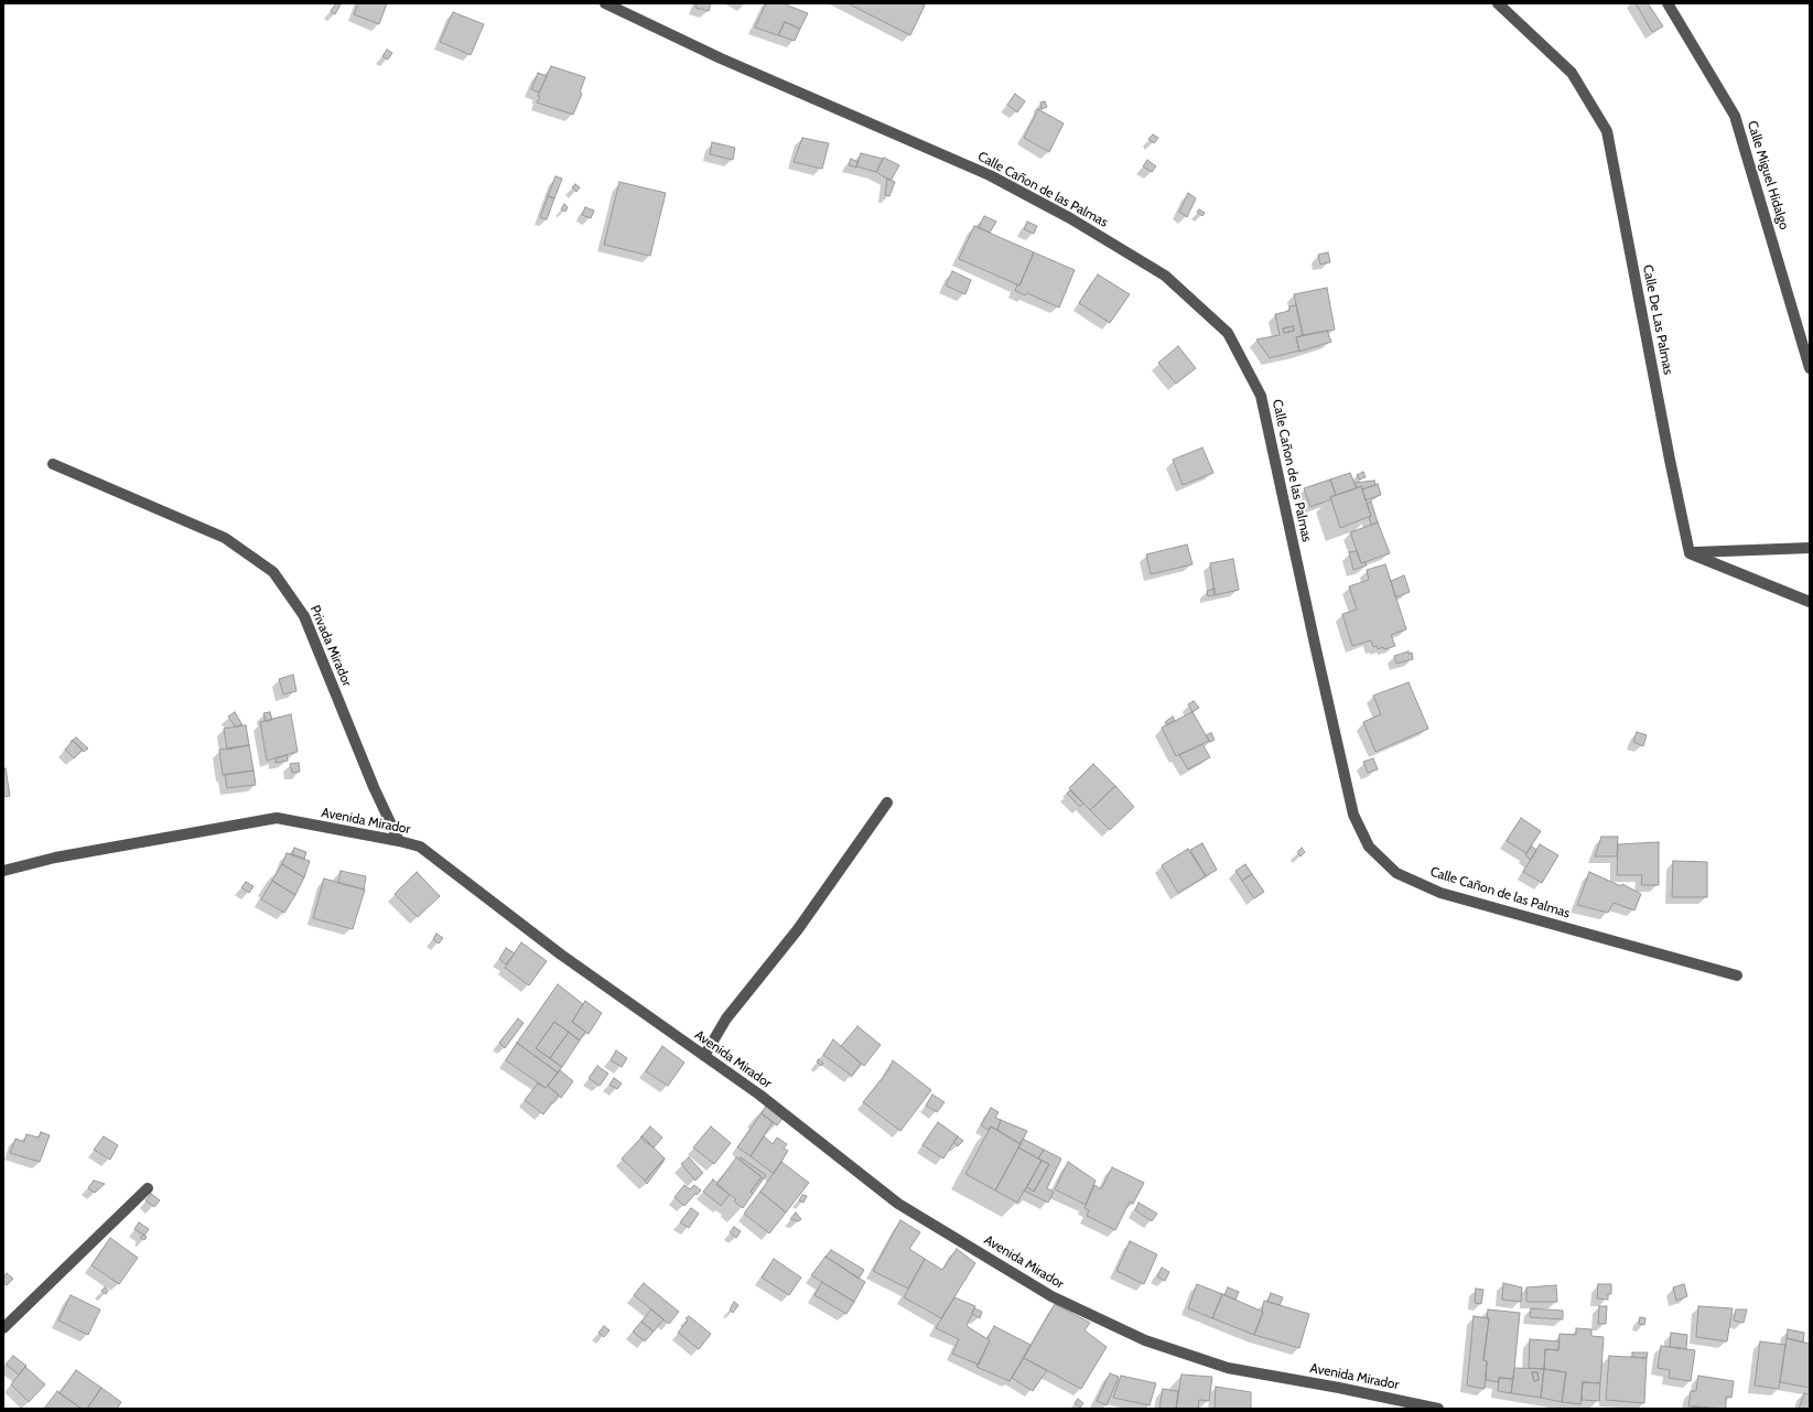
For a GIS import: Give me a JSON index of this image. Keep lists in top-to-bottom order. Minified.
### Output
{"streets":{"street":["Calle Miguel Hidalgo","Calle Cañon de las Palmas","Calle De Las Palmas","Privada Mirador","Avenida Mirador"]},"crossings":[["Privada Mirador","Avenida Mirador"]]}
